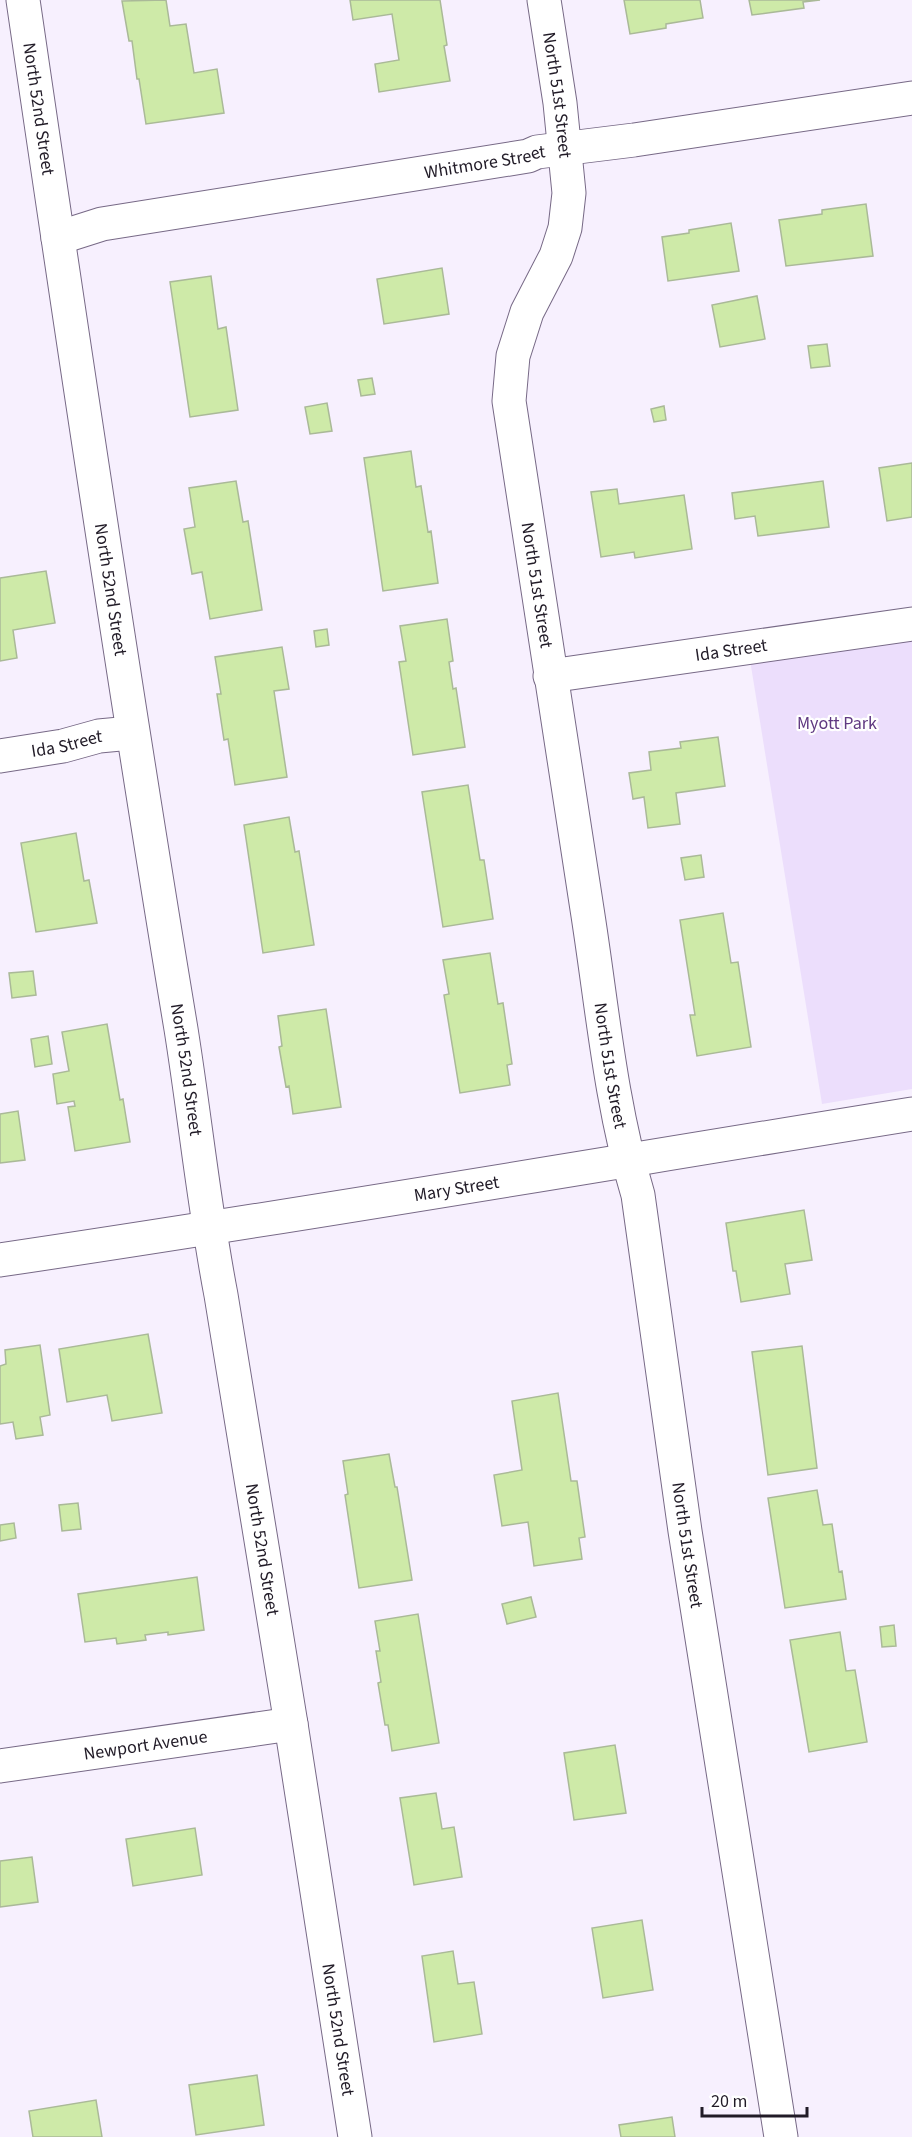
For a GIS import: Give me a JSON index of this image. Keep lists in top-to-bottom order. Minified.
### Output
{"streets":{"street":["North 51st Street","North 52nd Street","Whitmore Street","Ida Street","Mary Street","Newport Avenue"]},"crossings":[["North 51st Street","Whitmore Street"],["North 51st Street","Ida Street"],["North 51st Street","Mary Street"],["North 52nd Street","Whitmore Street"],["North 52nd Street","Ida Street"],["North 52nd Street","Mary Street"],["North 52nd Street","Newport Avenue"]],"parks":["Myott Park"],"scale_bar":"20 m"}
